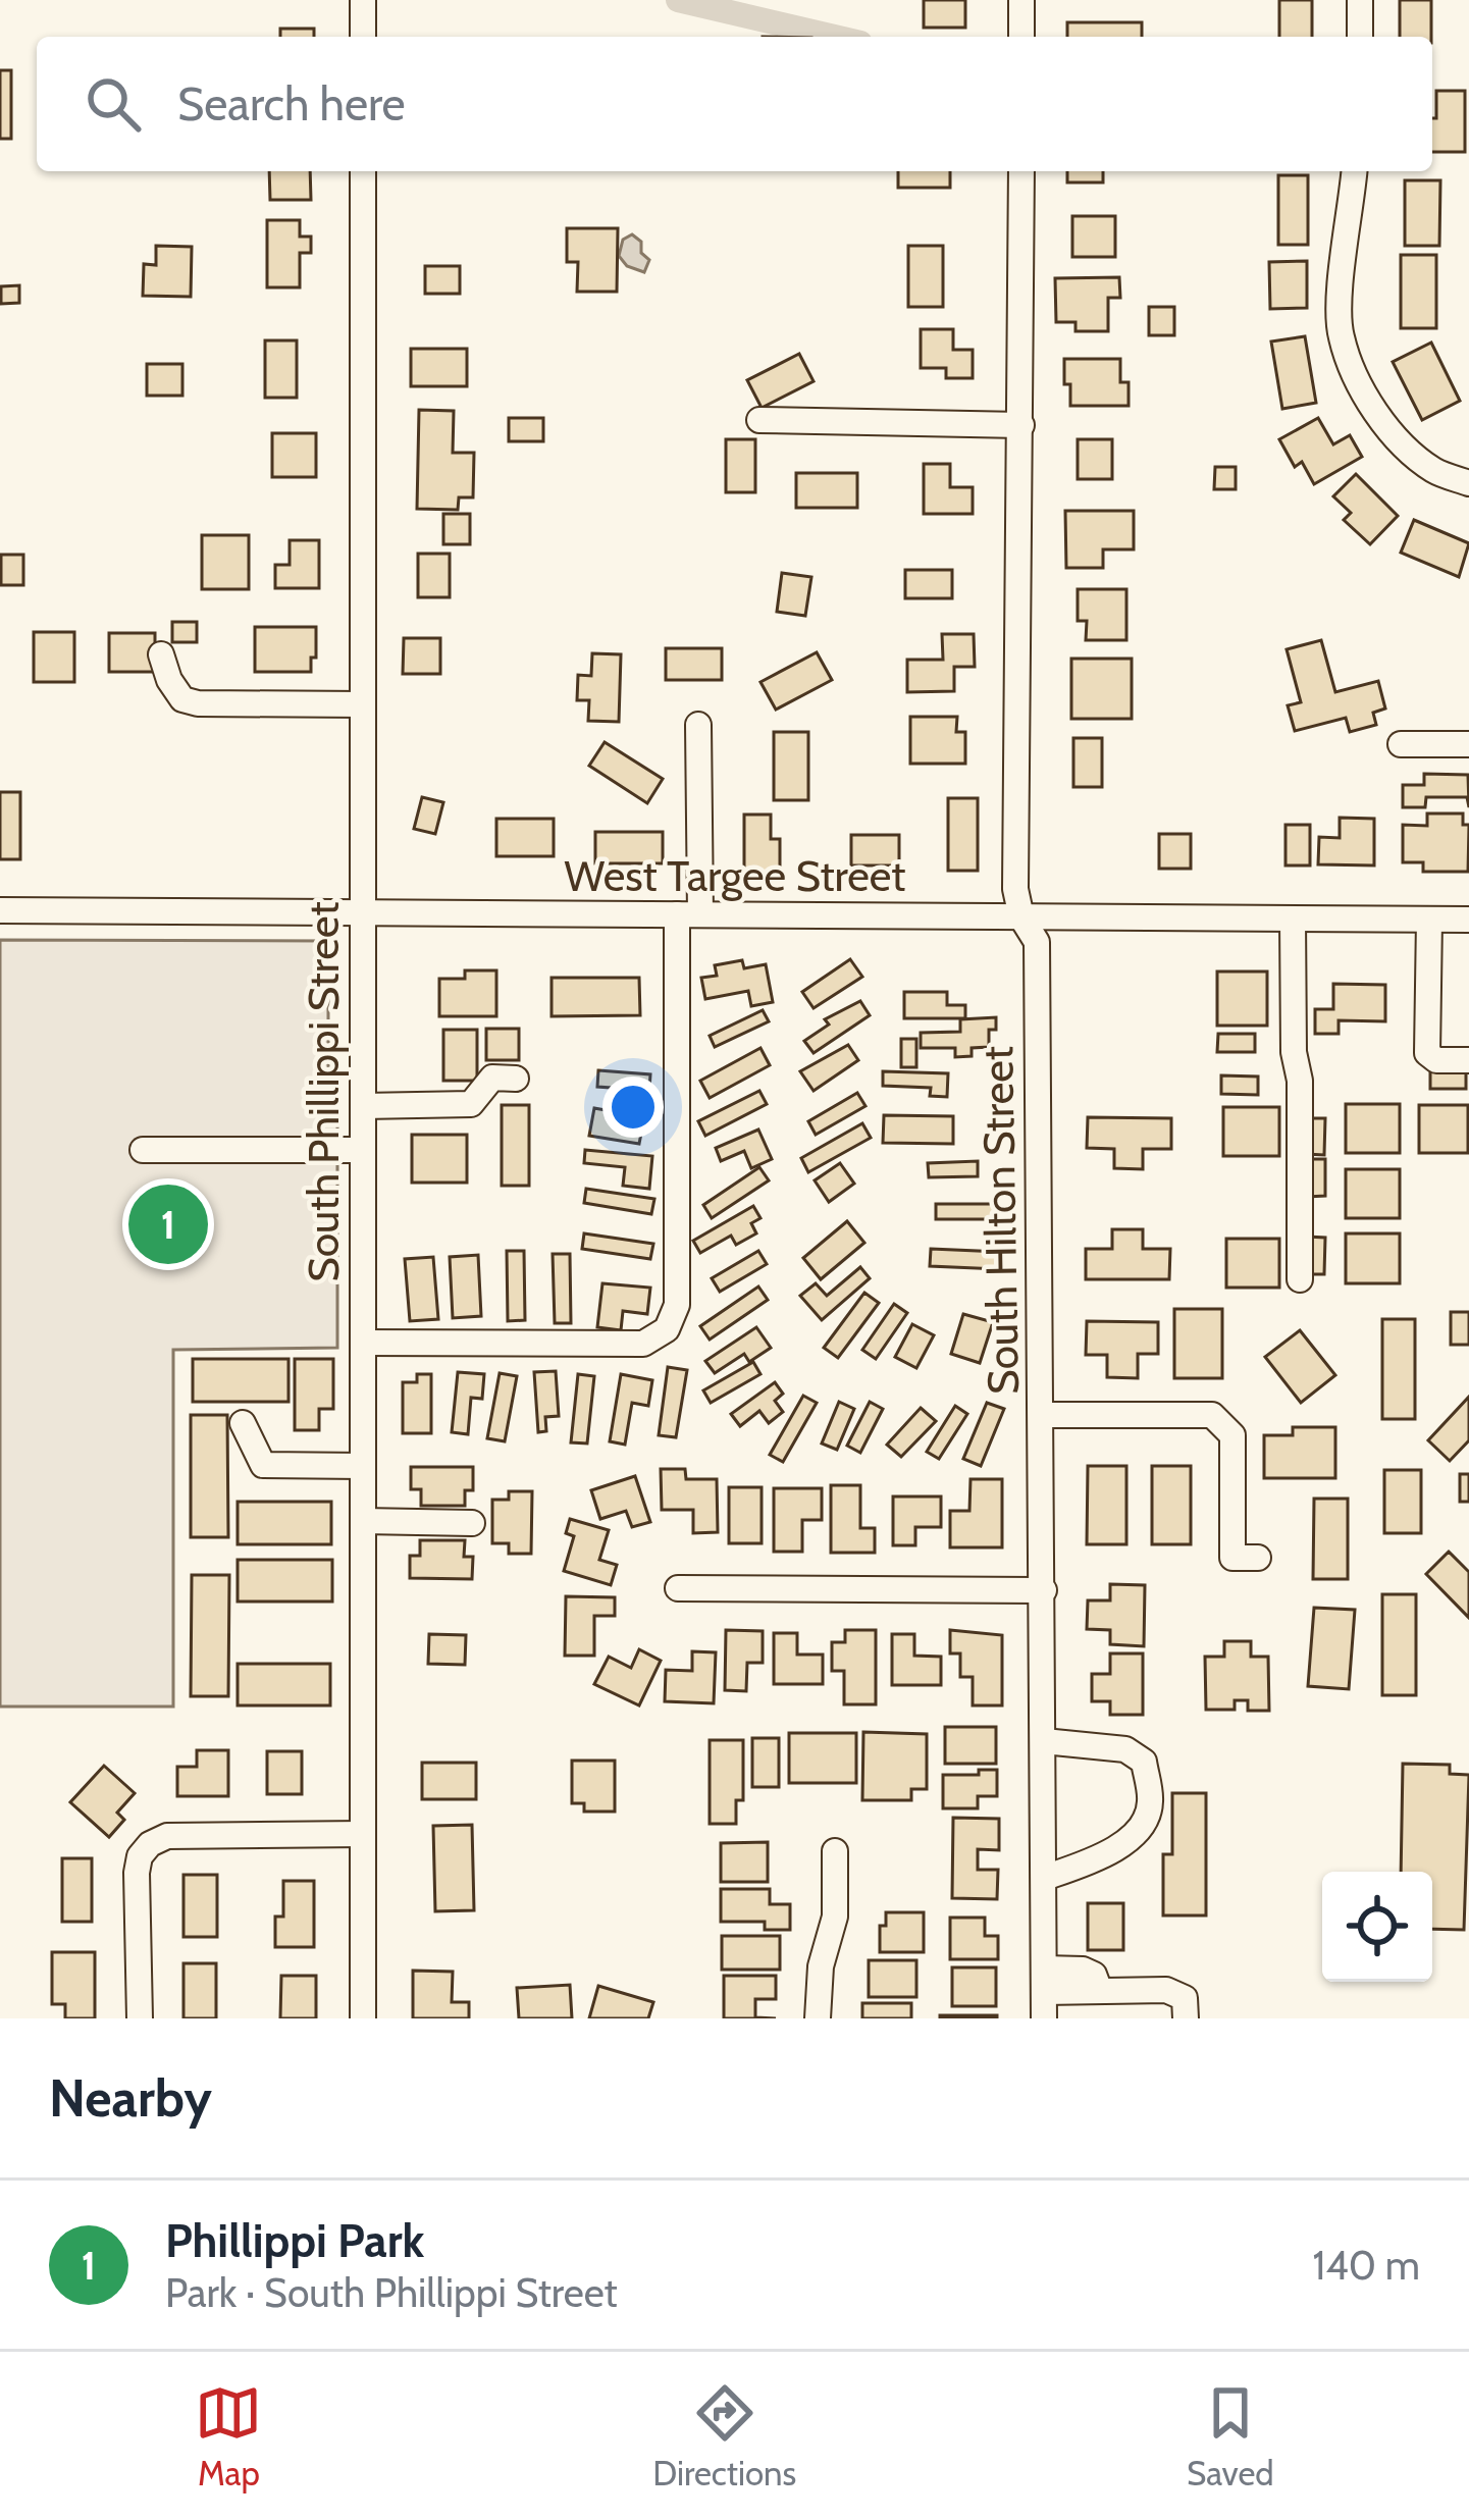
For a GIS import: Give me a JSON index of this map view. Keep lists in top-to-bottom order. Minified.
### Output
{"streets":{"street":["West Targee Street","South Phillippi Street","South Hilton Street"]},"crossings":[["West Targee Street","South Phillippi Street"],["West Targee Street","South Hilton Street"]],"page":{"search":"Search here","pins":"1","heading":"Nearby","list":[{"mark":"1","name":"Phillippi Park","note":"Park · South Phillippi Street","value":"140 m"}],"nav":["Map","Directions","Saved"]}}
